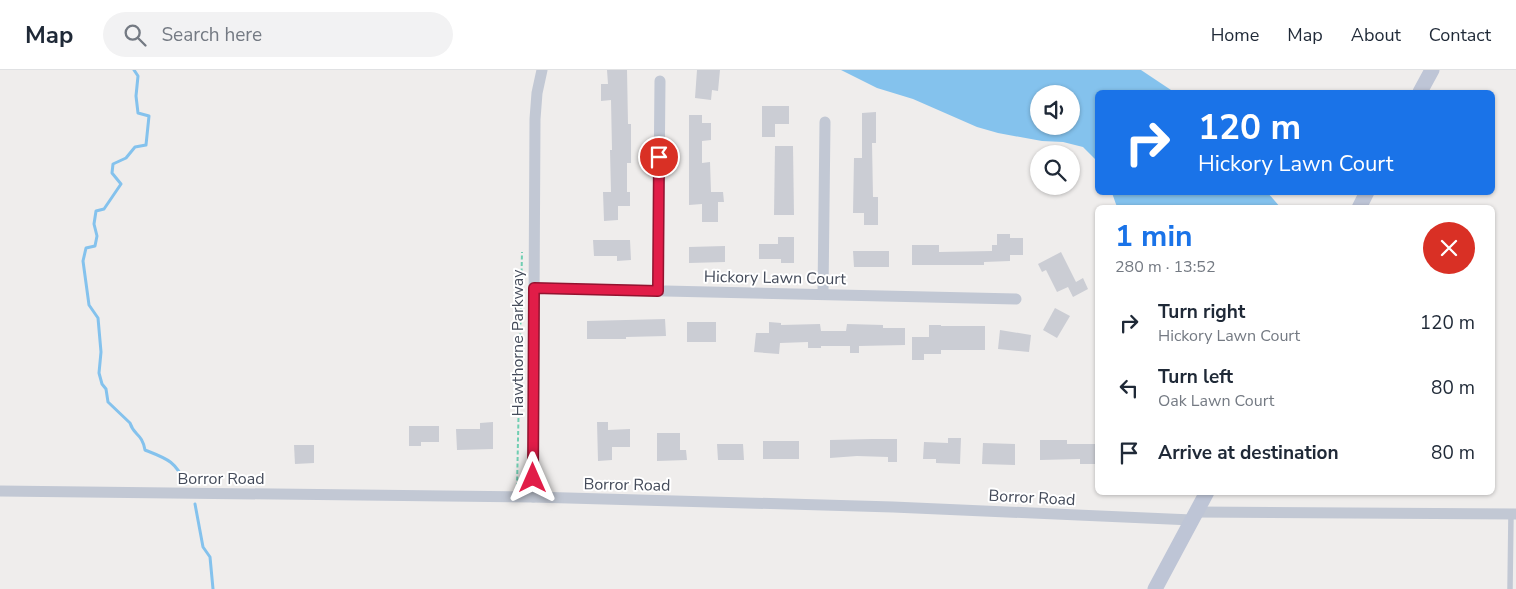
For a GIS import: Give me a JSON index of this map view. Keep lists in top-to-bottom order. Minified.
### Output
{"streets":{"street":["Hickory Lawn Court","Hawthorne Parkway","Borror Road"]},"crossings":[["Hickory Lawn Court","Hawthorne Parkway"],["Hawthorne Parkway","Borror Road"]],"page":{"header":"Map","search":"Search here","nav":["Home","Map","About","Contact"],"turn":["120 m","Hickory Lawn Court"],"heading":["1 min","280 m · 13:52"],"list":[{"name":"Turn right","note":"Hickory Lawn Court","value":"120 m"},{"name":"Turn left","note":"Oak Lawn Court","value":"80 m"},{"name":"Arrive at destination","value":"80 m"}]}}
